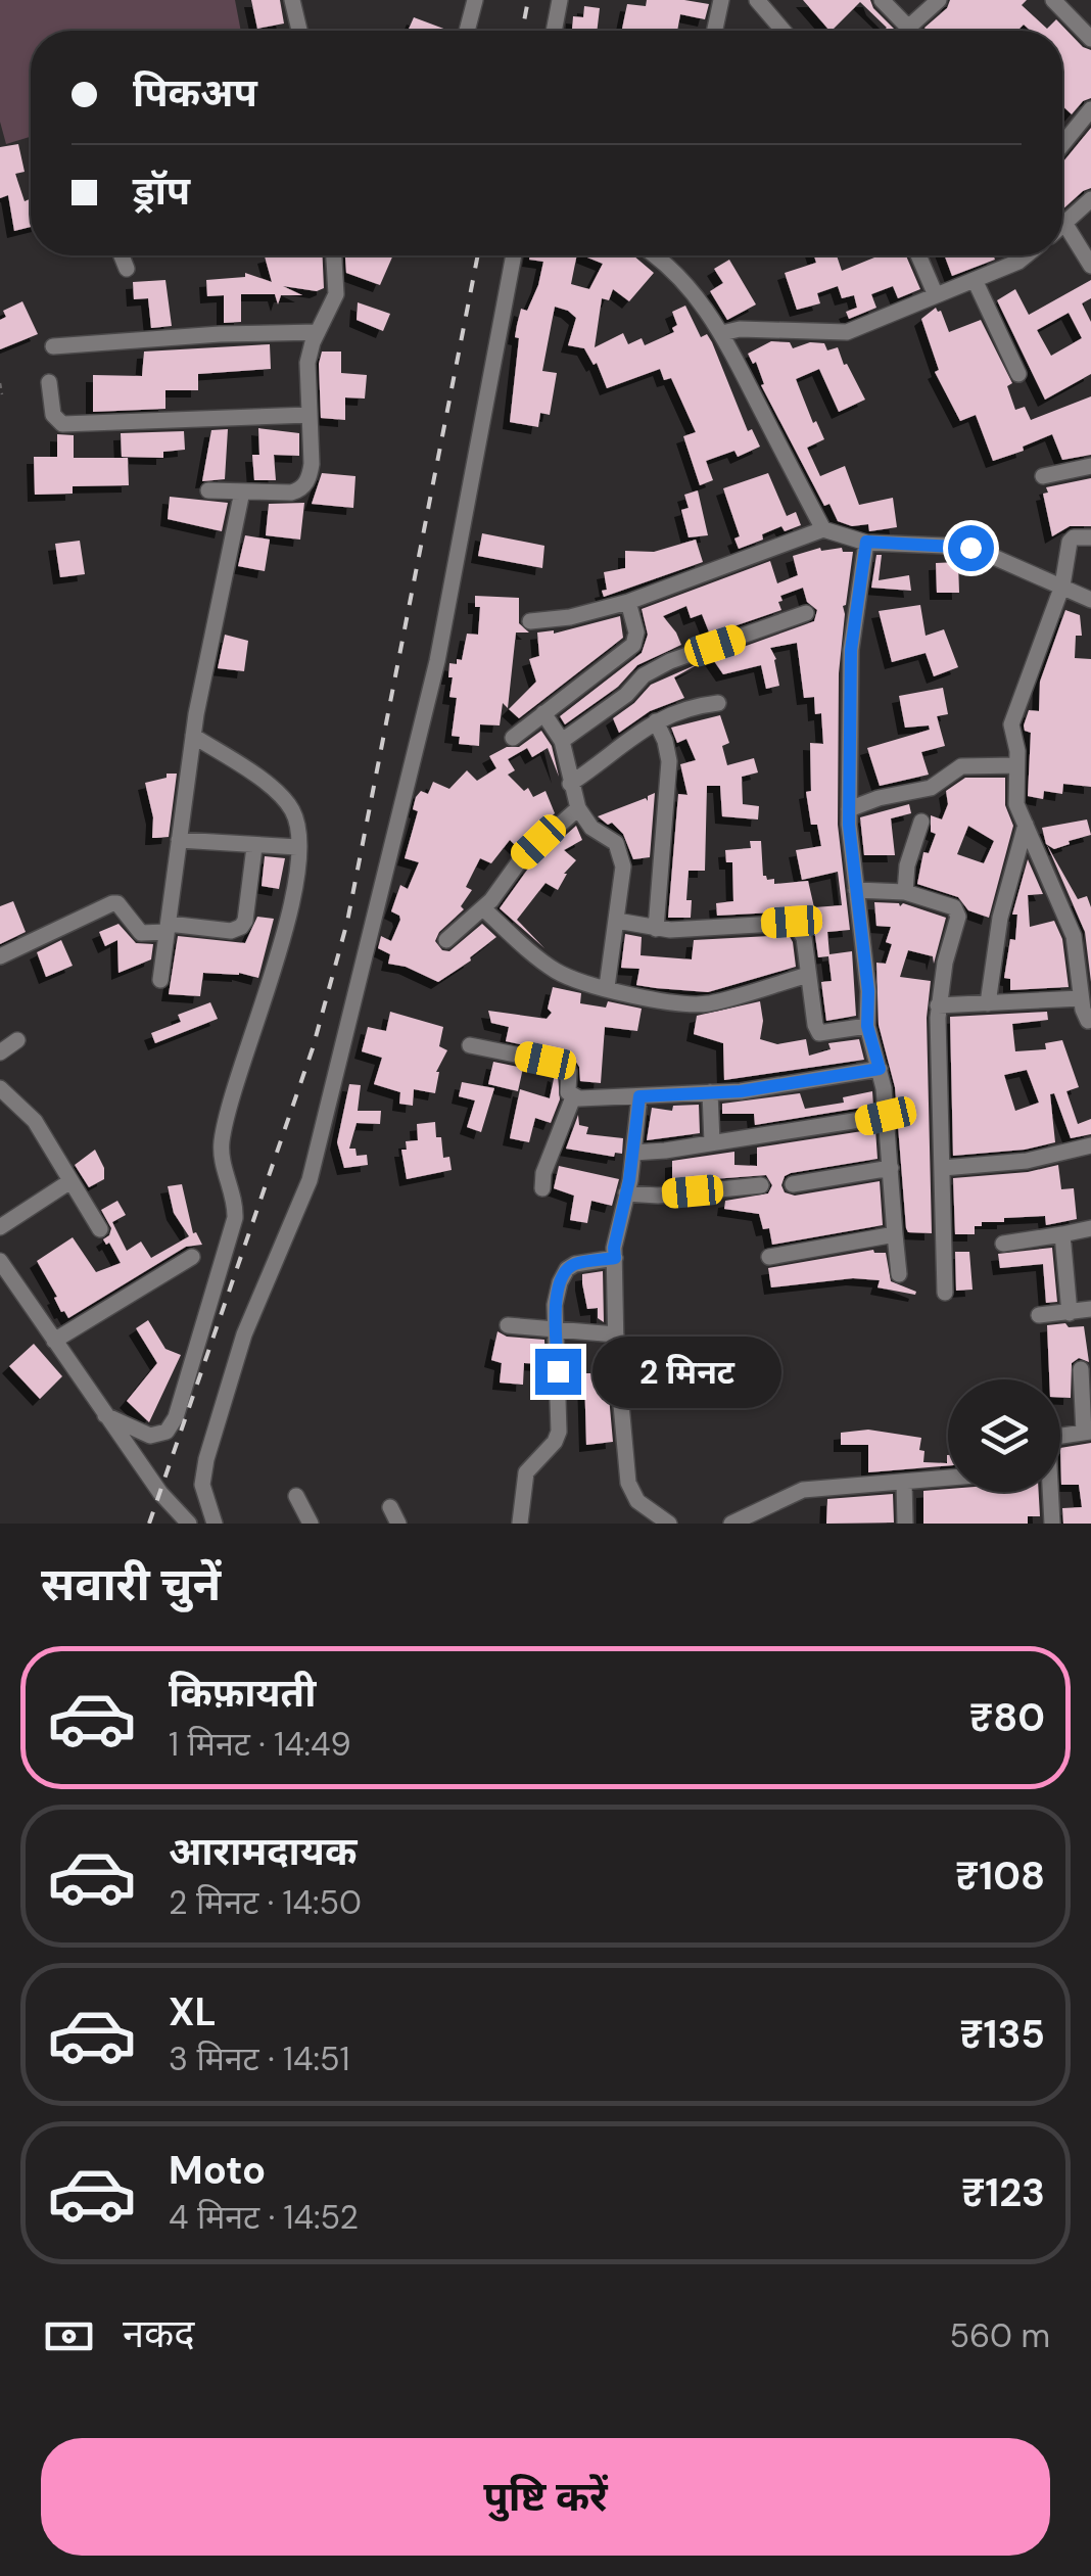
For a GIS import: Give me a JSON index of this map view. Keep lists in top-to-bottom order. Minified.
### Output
{"page":{"banner":["पिकअप","ड्रॉप"],"bubble":"2 मिनट","heading":"सवारी चुनें","list":[{"name":"किफ़ायती","note":"1 मिनट · 14:49","value":"₹80"},{"name":"आरामदायक","note":"2 मिनट · 14:50","value":"₹108"},{"name":"XL","note":"3 मिनट · 14:51","value":"₹135"},{"name":"Moto","note":"4 मिनट · 14:52","value":"₹123"}],"pay":["नकद","560 m"],"buttons":"पुष्टि करें"}}
